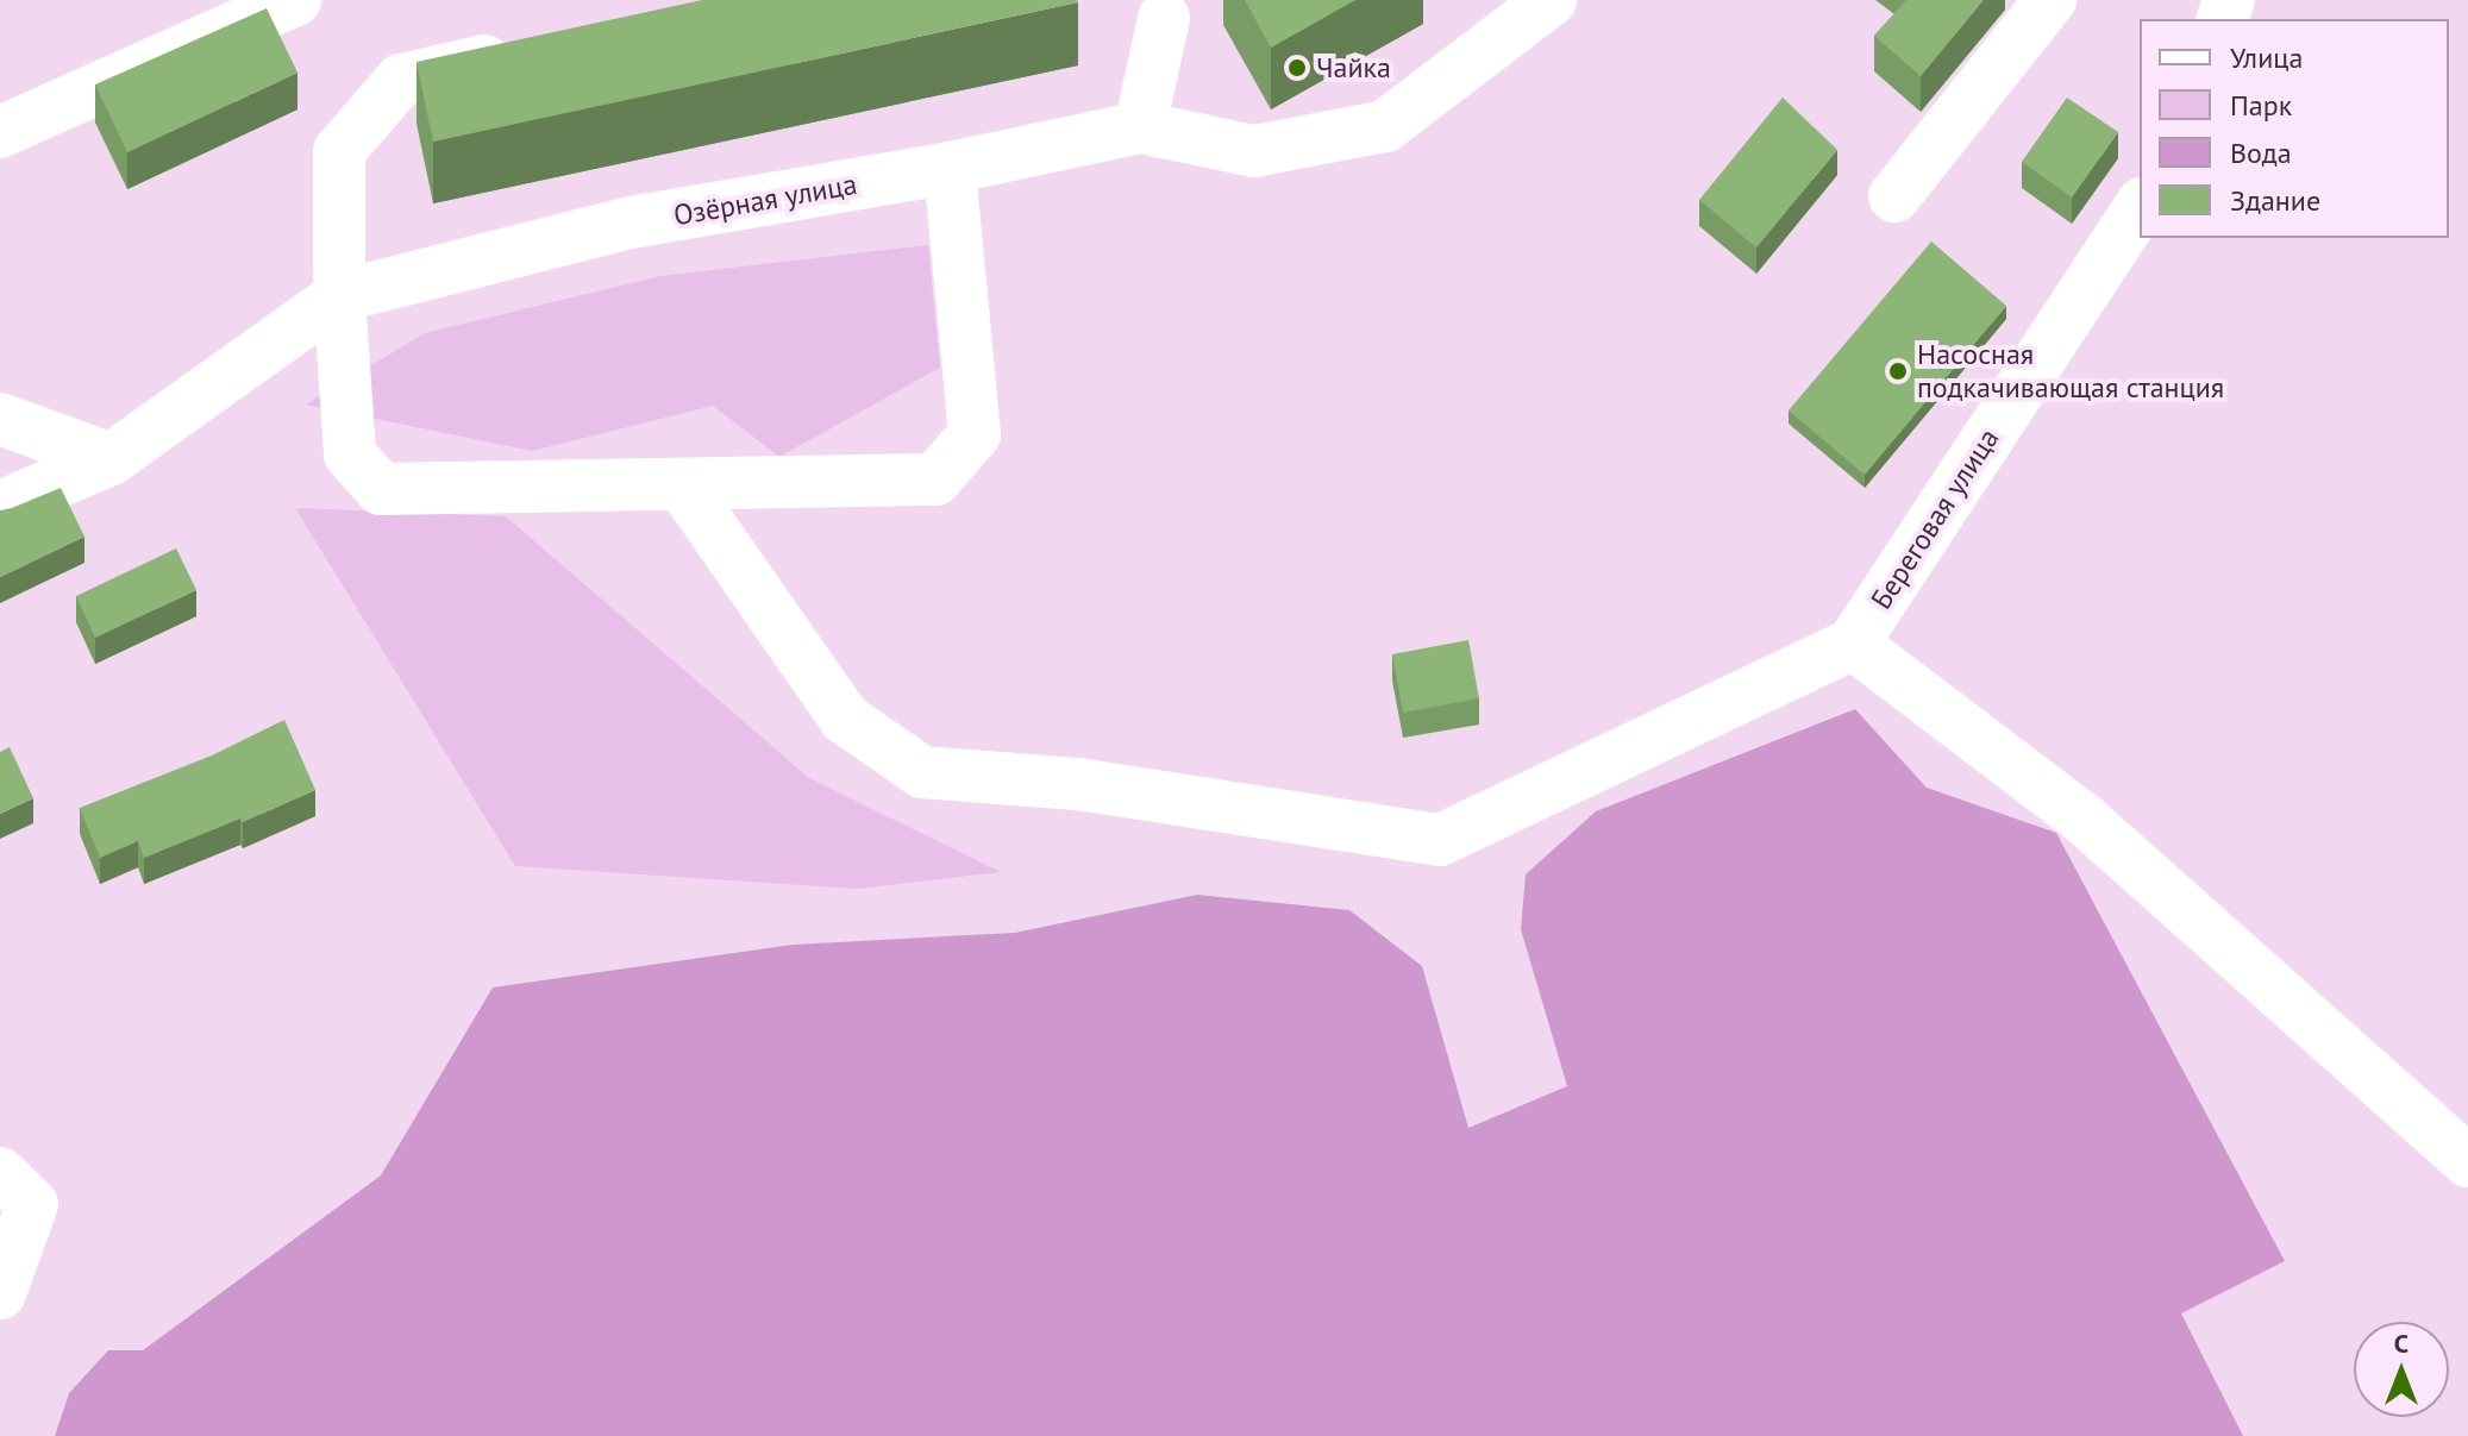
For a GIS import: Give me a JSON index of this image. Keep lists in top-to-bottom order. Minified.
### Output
{"streets":{"street":["Озёрная улица","Береговая улица"]},"places":["Чайка","Насосная подкачивающая станция"],"legend":["Улица","Парк","Вода","Здание"],"north":"top"}
